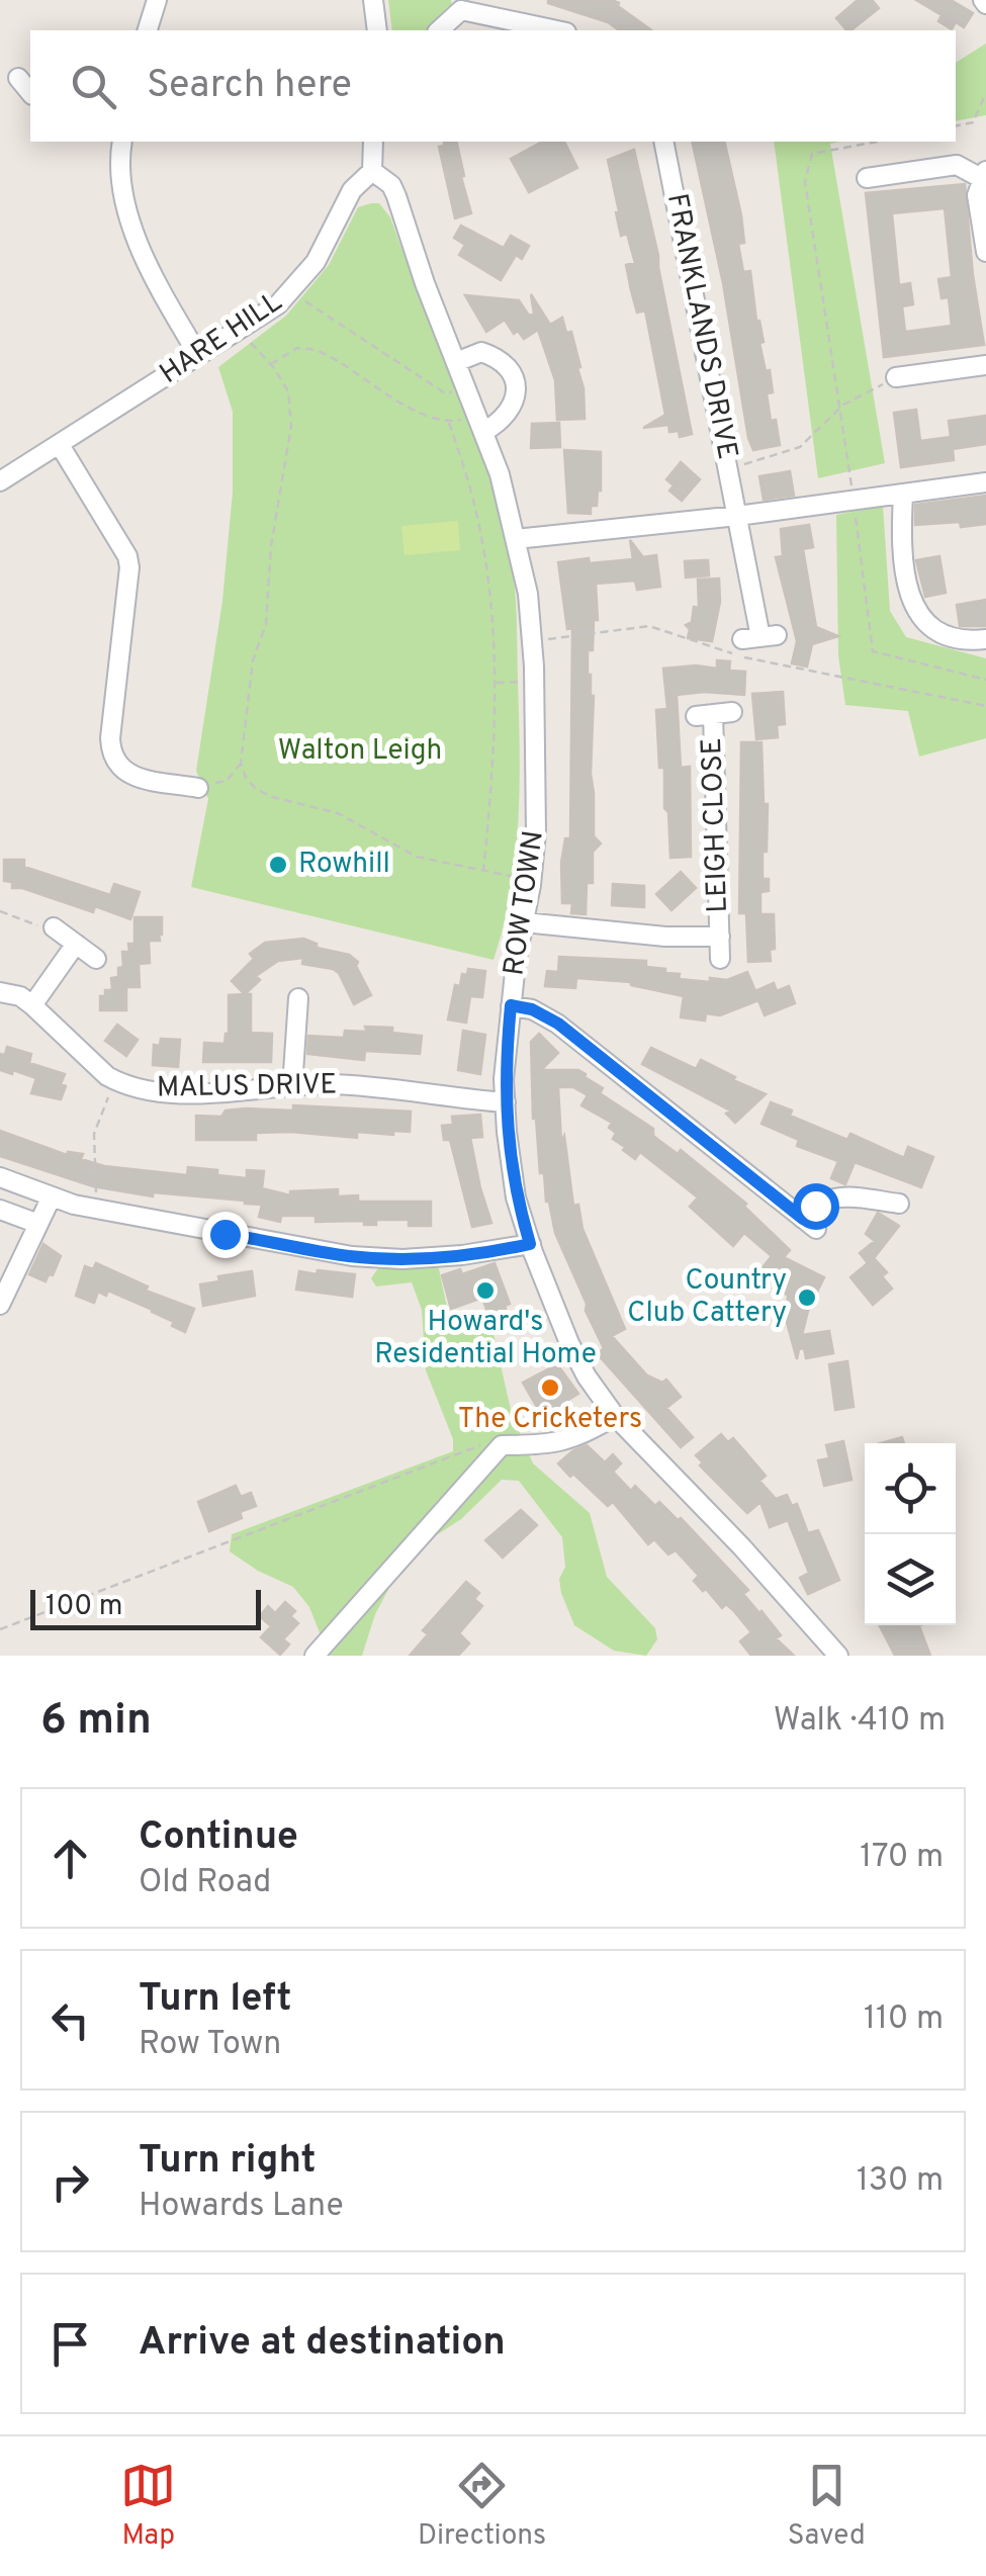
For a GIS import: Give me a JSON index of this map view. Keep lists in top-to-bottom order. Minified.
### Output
{"streets":{"street":["FRANKLANDS DRIVE","HARE HILL","LEIGH CLOSE","ROW TOWN","MALUS DRIVE"]},"crossings":[["HARE HILL","ROW TOWN"],["LEIGH CLOSE","ROW TOWN"],["ROW TOWN","MALUS DRIVE"]],"parks":["Walton Leigh"],"places":["Rowhill","Howard's Residential Home","Country Club Cattery","The Cricketers"],"scale_bar":"100 m","page":{"search":"Search here","scale":"100 m","heading":["6 min","Walk · 410 m"],"list":[["Continue","Old Road","170 m"],["Turn left","Row Town","110 m"],["Turn right","Howards Lane","130 m"],"Arrive at destination"],"nav":["Map","Directions","Saved"]}}
